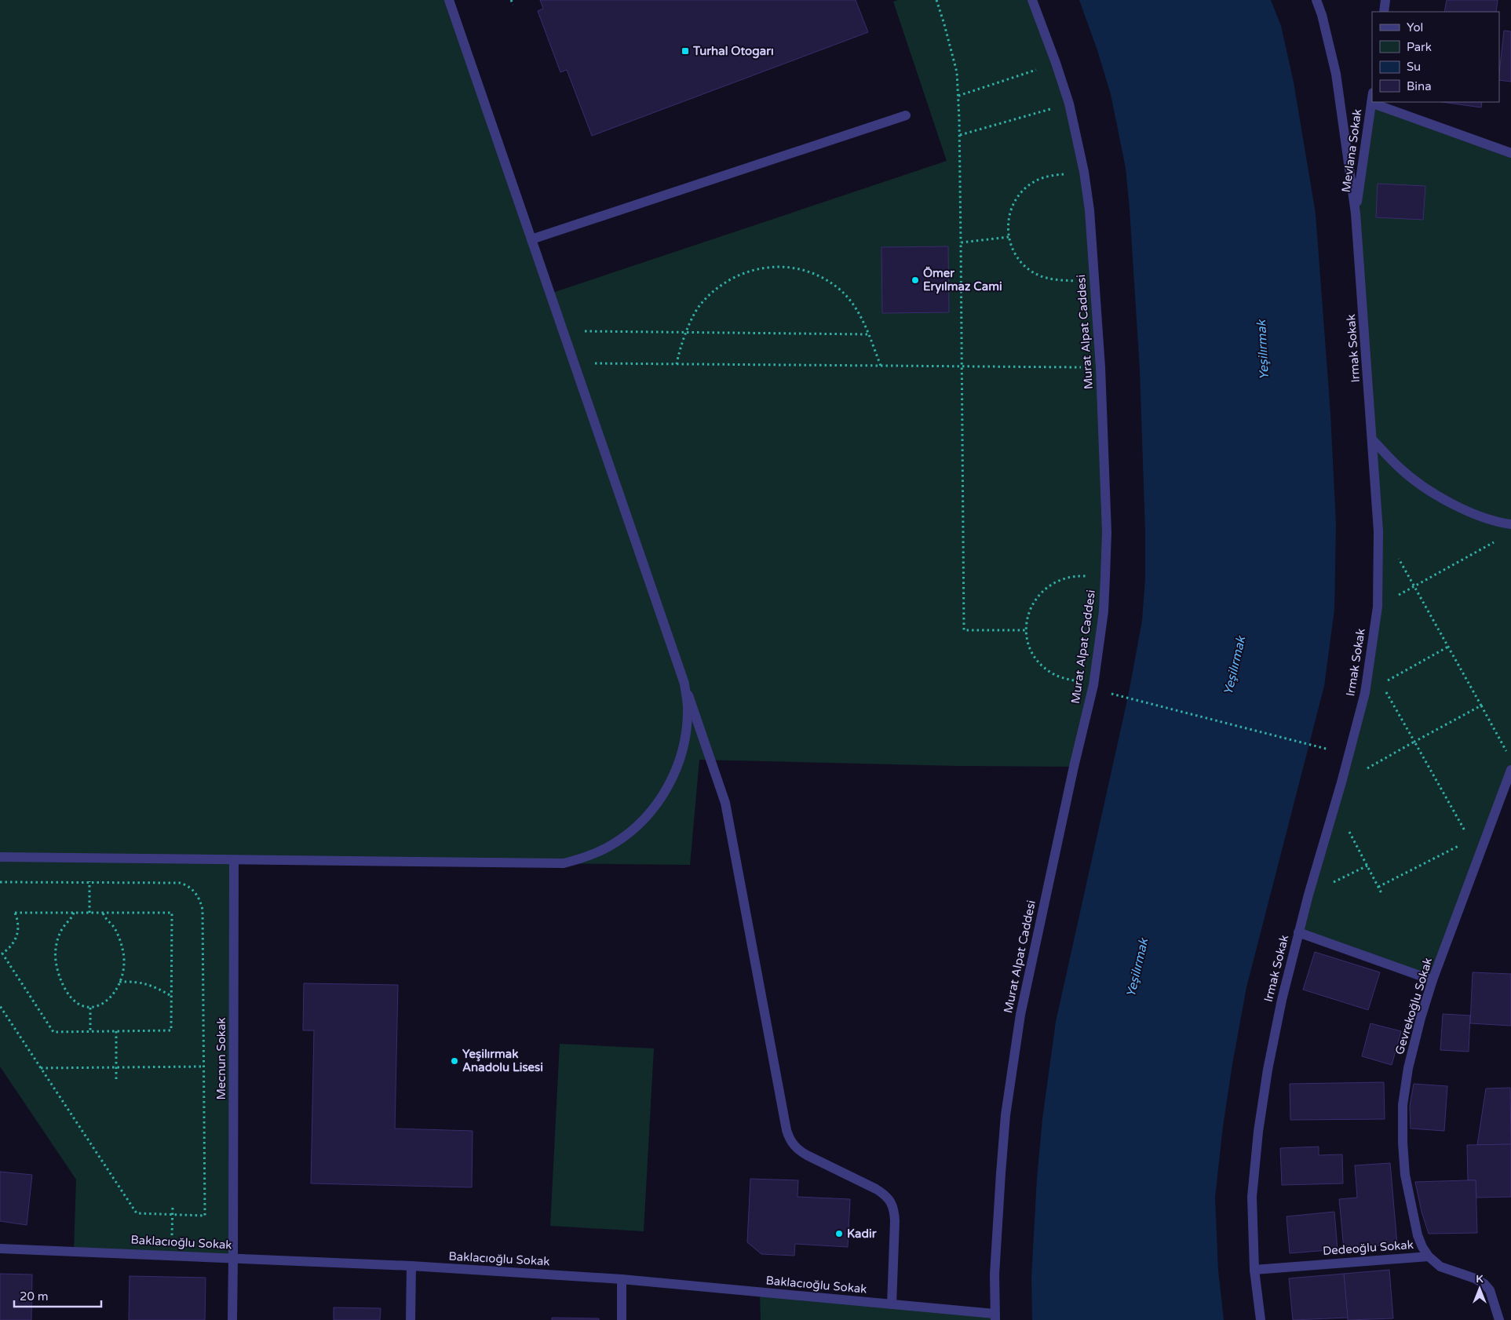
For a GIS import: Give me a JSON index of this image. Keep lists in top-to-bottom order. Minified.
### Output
{"streets":{"street":["Mevlana Sokak","Murat Alpat Caddesi","Irmak Sokak","Gevrekoğlu Sokak","Mecnun Sokak","Baklacıoğlu Sokak","Dedeoğlu Sokak"]},"crossings":[["Mevlana Sokak","Irmak Sokak"],["Murat Alpat Caddesi","Baklacıoğlu Sokak"],["Irmak Sokak","Dedeoğlu Sokak"],["Gevrekoğlu Sokak","Dedeoğlu Sokak"],["Mecnun Sokak","Baklacıoğlu Sokak"]],"water":["Yeşilırmak"],"places":{"transit":["Turhal Otogarı"],"other":["Ömer Eryılmaz Cami","Yeşilırmak Anadolu Lisesi","Kadir"]},"legend":["Yol","Park","Su","Bina"],"scale_bar":"20 m","north":"top"}
